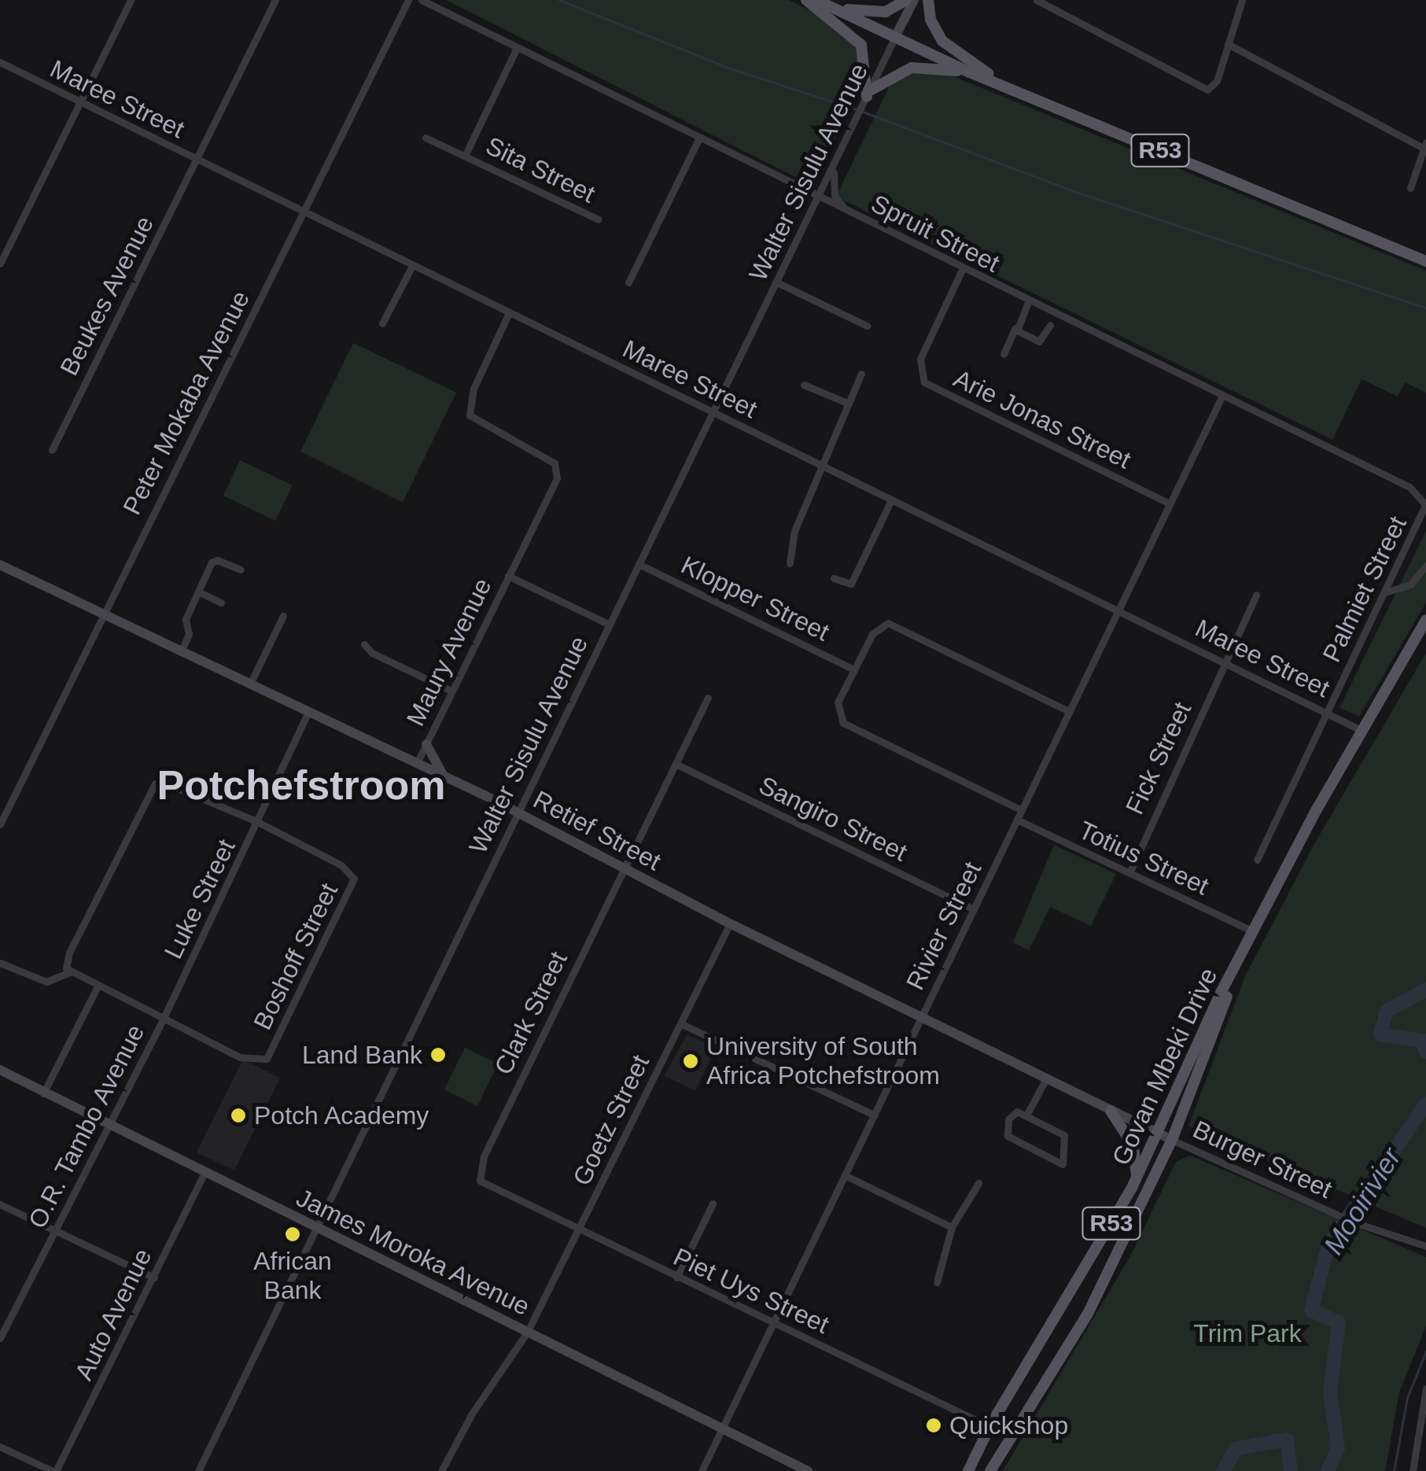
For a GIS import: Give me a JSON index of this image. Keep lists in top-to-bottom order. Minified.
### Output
{"streets":{"main road":["R53","Govan Mbeki Drive"],"street":["Maree Street","Sita Street","Walter Sisulu Avenue","Spruit Street","Beukes Avenue","Peter Mokaba Avenue","Arie Jonas Street","Palmiet Street","Klopper Street","Maury Avenue","Fick Street","Sangiro Street","Retief Street","Totius Street","Luke Street","Rivier Street","Boshoff Street","Clark Street","Goetz Street","O.R. Tambo Avenue","Burger Street","James Moroka Avenue","Piet Uys Street","Auto Avenue"]},"crossings":[["Maree Street","Walter Sisulu Avenue"],["Maree Street","Beukes Avenue"],["Maree Street","Peter Mokaba Avenue"],["Maree Street","Palmiet Street"],["Maree Street","Fick Street"],["Maree Street","Rivier Street"],["Maree Street","Govan Mbeki Drive"],["R53","Walter Sisulu Avenue"],["Sita Street","Spruit Street"],["Walter Sisulu Avenue","Spruit Street"],["Walter Sisulu Avenue","Klopper Street"],["Walter Sisulu Avenue","Maury Avenue"],["Walter Sisulu Avenue","Retief Street"],["Walter Sisulu Avenue","James Moroka Avenue"],["Spruit Street","Arie Jonas Street"],["Spruit Street","Palmiet Street"],["Spruit Street","Rivier Street"],["Peter Mokaba Avenue","Retief Street"],["Arie Jonas Street","Rivier Street"],["Maury Avenue","Retief Street"],["Fick Street","Totius Street"],["Sangiro Street","Rivier Street"],["Sangiro Street","Clark Street"],["Retief Street","Luke Street"],["Retief Street","Rivier Street"],["Retief Street","Clark Street"],["Retief Street","Govan Mbeki Drive"],["Retief Street","Goetz Street"],["Retief Street","Burger Street"],["Totius Street","Rivier Street"],["Totius Street","Govan Mbeki Drive"],["Luke Street","Boshoff Street"],["Luke Street","O.R. Tambo Avenue"],["Rivier Street","James Moroka Avenue"],["Rivier Street","Piet Uys Street"],["Boshoff Street","O.R. Tambo Avenue"],["Clark Street","Piet Uys Street"],["Govan Mbeki Drive","Burger Street"],["Govan Mbeki Drive","Piet Uys Street"],["Goetz Street","James Moroka Avenue"],["Goetz Street","Piet Uys Street"],["O.R. Tambo Avenue","James Moroka Avenue"],["James Moroka Avenue","Auto Avenue"]],"districts":["Potchefstroom"],"water":["Mooirivier"],"parks":["Trim Park"],"places":["Land Bank","University of South Africa Potchefstroom","Potch Academy","African Bank","Quickshop"]}
